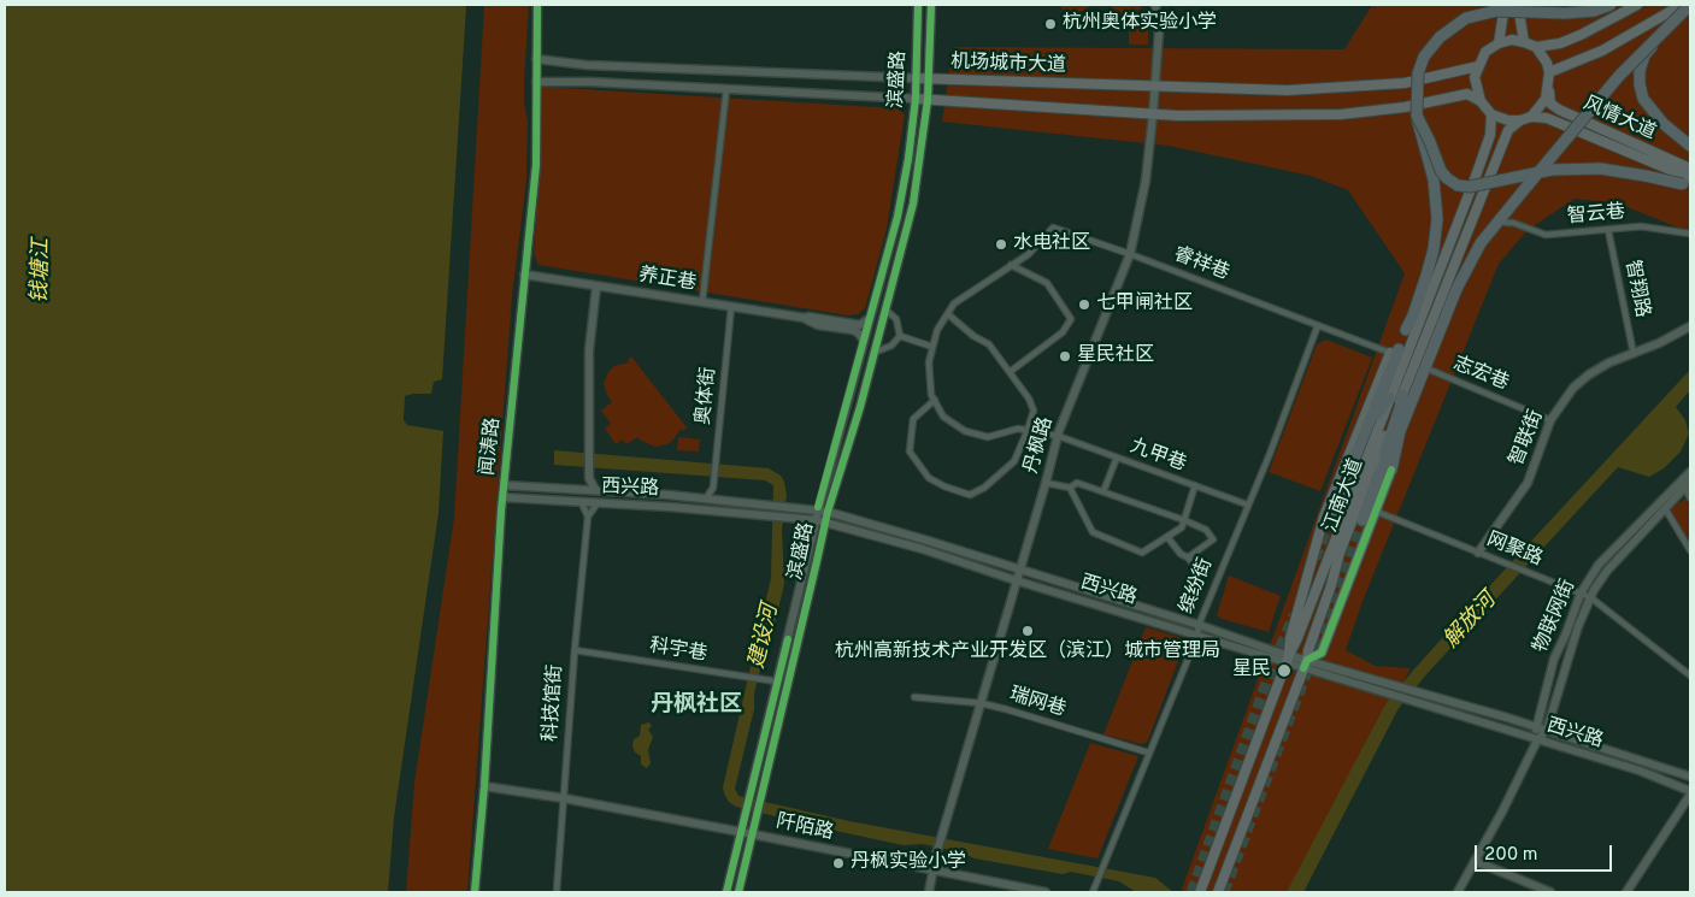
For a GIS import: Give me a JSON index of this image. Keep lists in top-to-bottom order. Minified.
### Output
{"streets":{"main road":["机场城市大道","滨盛路","风情大道","养正巷","智联街","丹枫路","闻涛路","西兴路","江南大道","物联网街","阡陌路"],"street":["智云巷","睿祥巷","智翔路","志宏巷","奥体街","九甲巷","网聚路","缤纷街","科宇巷","科技馆街","瑞网巷"]},"crossings":[["机场城市大道","滨盛路"],["机场城市大道","风情大道"],["机场城市大道","丹枫路"],["机场城市大道","闻涛路"],["机场城市大道","江南大道"],["滨盛路","养正巷"],["滨盛路","西兴路"],["滨盛路","科宇巷"],["滨盛路","阡陌路"],["风情大道","江南大道"],["智云巷","智翔路"],["睿祥巷","丹枫路"],["睿祥巷","缤纷街"],["养正巷","奥体街"],["养正巷","闻涛路"],["智翔路","智联街"],["志宏巷","智联街"],["奥体街","西兴路"],["智联街","网聚路"],["丹枫路","九甲巷"],["丹枫路","西兴路"],["丹枫路","瑞网巷"],["丹枫路","阡陌路"],["闻涛路","西兴路"],["闻涛路","阡陌路"],["九甲巷","缤纷街"],["西兴路","江南大道"],["西兴路","缤纷街"],["西兴路","物联网街"],["网聚路","物联网街"],["缤纷街","瑞网巷"],["科宇巷","科技馆街"],["科技馆街","阡陌路"]],"districts":["丹枫社区"],"water":["钱塘江","解放河","建设河"],"places":["杭州奥体实验小学","水电社区","七甲闸社区","星民社区","杭州高新技术产业开发区（滨江）城市管理局","星民","丹枫实验小学"],"scale_bar":"200 m"}
